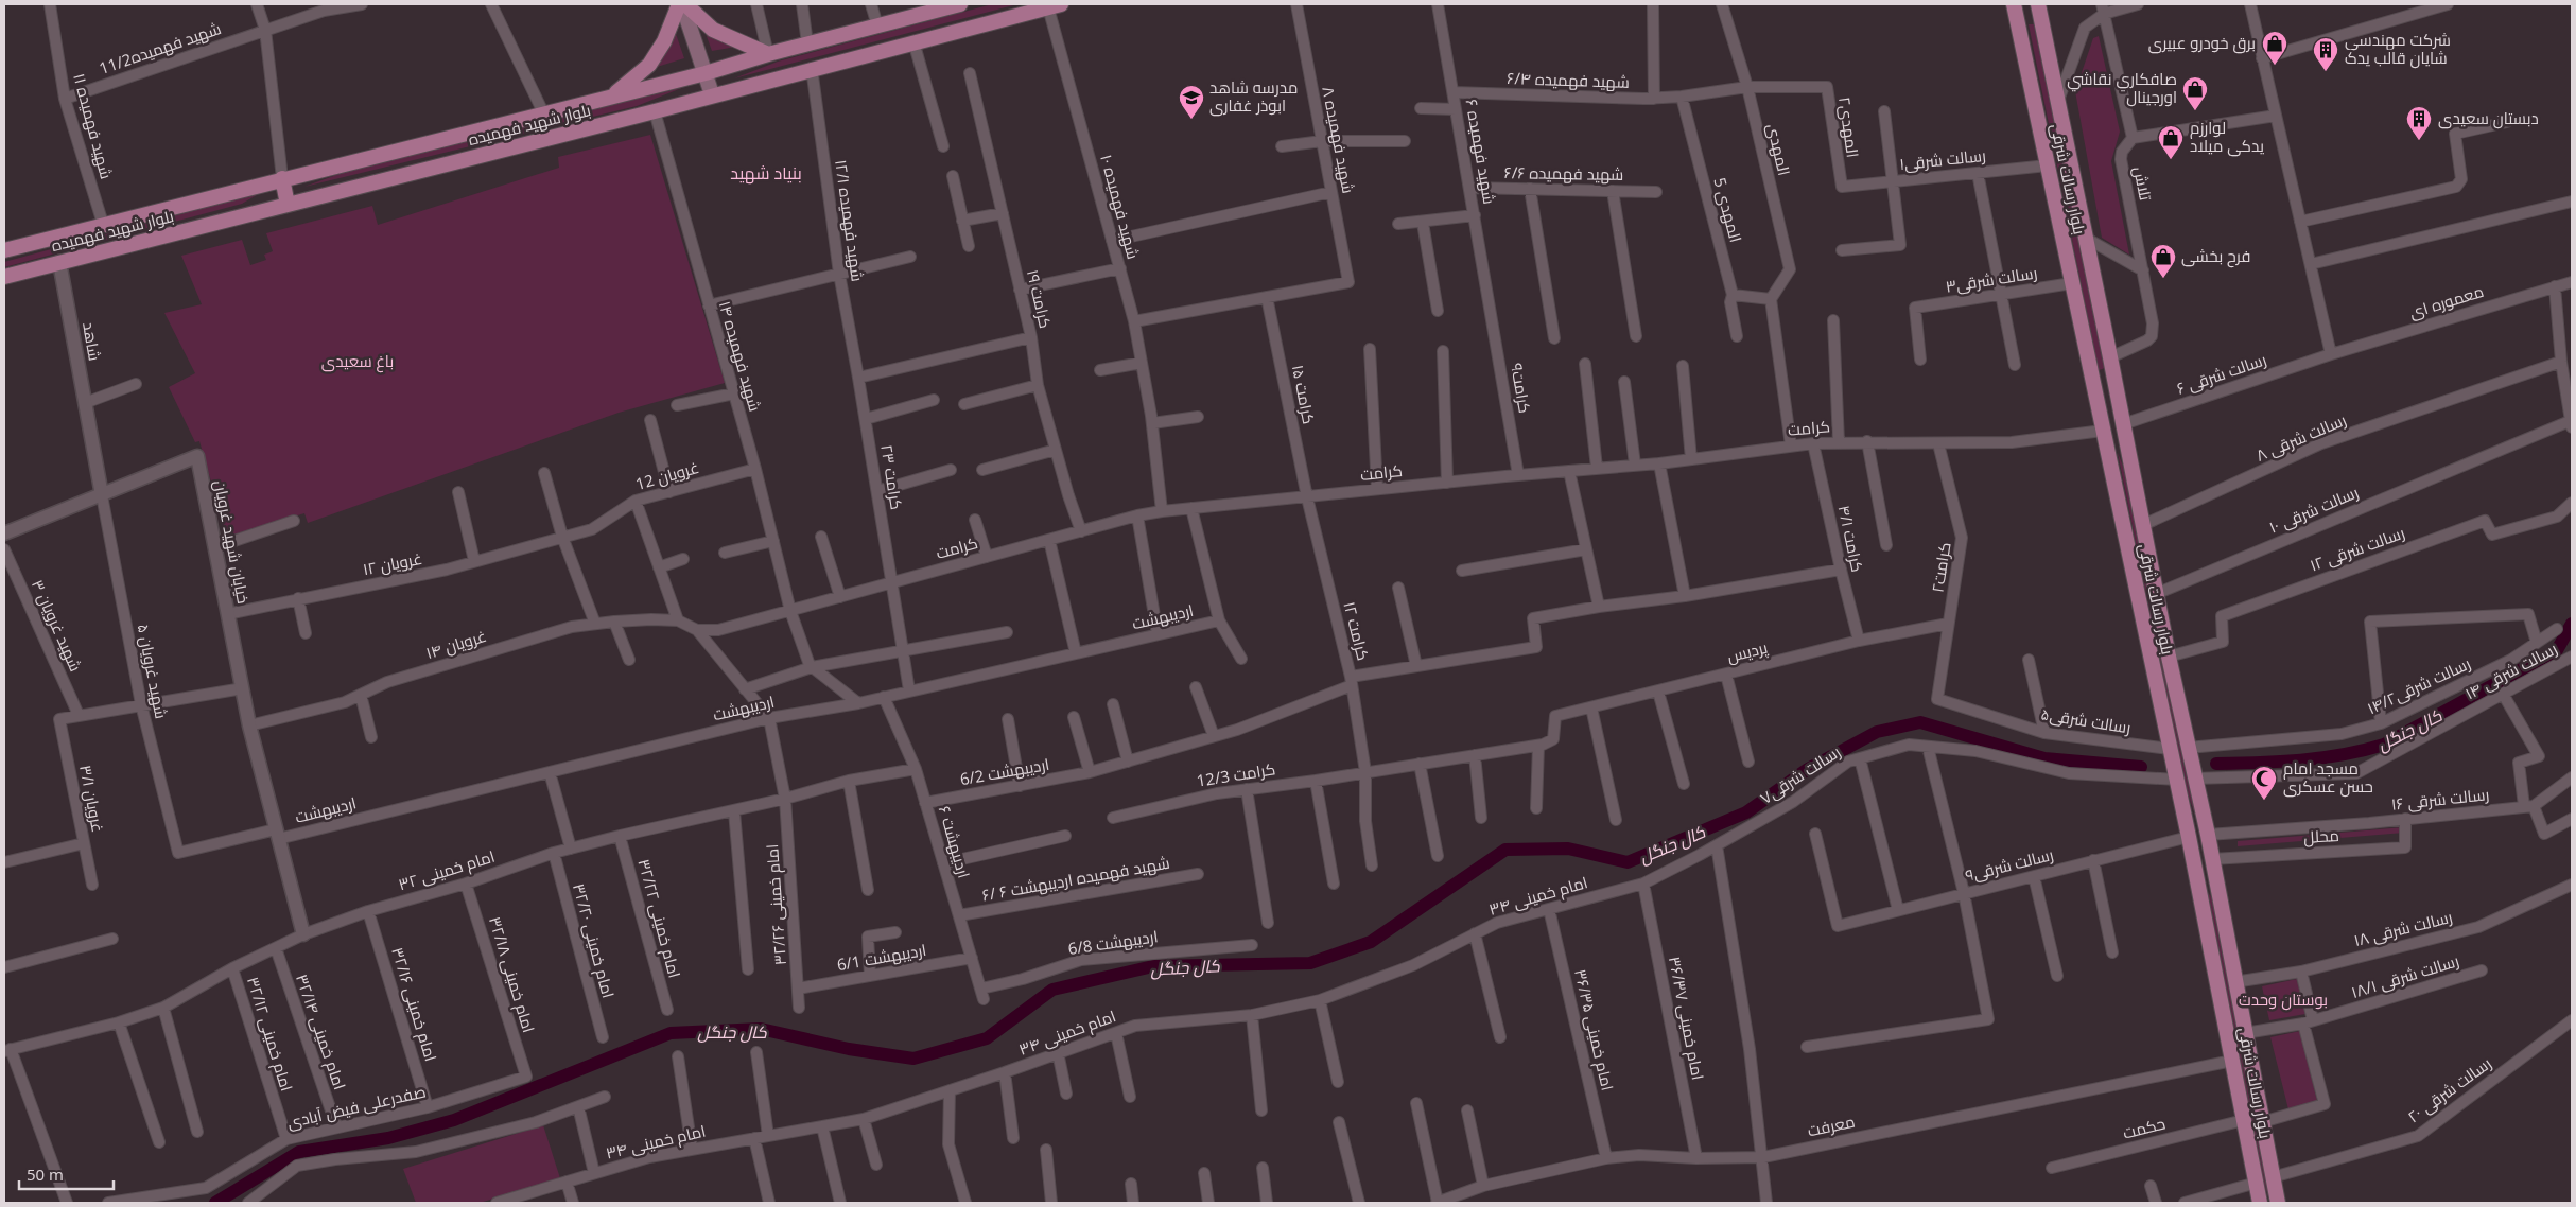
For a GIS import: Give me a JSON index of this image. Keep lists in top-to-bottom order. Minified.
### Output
{"streets":{"main road":["بلوار شهید فهمیده","بلوار رسالت شرقی"],"street":["شهید فهمیده11/2","شهید فهمیده ۶/۴","شهید فهمیده ۱۱","المهدی۲","شهید فهمیده ۸","المهدی","شهید فهمیده ۶","رسالت شرقی۱","شهید فهمیده ۶/۶","تلاش","شهید فهمیده ۱۰","المهدی 5","شهید فهمیده ۱۲/۱","رسالت شرقی۳","کرامت ۱۹","معموره ای","شاهد","شهید فهمیده ۱۴","رسالت شرقی ۶","کرامت۹","کرامت ۱۵","کرامت","رسالت شرقی ۸","غرویان 12","کرامت ۲۳","رسالت شرقی ۱۰","کرامت ۴/۱","خیابان شهید غرویان","رسالت شرقی ۱۲","غرویان ۱۲","کرامت۲","اردیبهشت","شهید غرویان ۳","کرامت ۱۲","غرویان ۱۴","پردیس","شهید غرویان ۵","رسالت شرقی ۱۴","رسالت شرقی۱۴/۲","رسالت شرقی۵","اردیبهشت 6/2","کرامت 12/3","رسالت شرقی۷","غرویان ۳/۱","رسالت شرقی ۱۶","محلل","اردیبهشت ۶","رسالت شرقی۹","امام خمینی ۳۲","شهید فهمیده اردیبهشت ۶ /۶","امام خمینی ۳۴","امام خمینی ۳۲/۲۶","امام خمینی ۳۲/۲۲","رسالت شرقی ۱۸","امام خمینی ۳۲/۲۰","اردیبهشت 6/8","اردیبهشت 6/1","امام خمینی ۳۲/۱۸","رسالت شرقی ۱۸/۱","امام خمینی ۳۲/۱۶","امام خمینی ۳۶/۳۷","امام خمینی ۳۶/۳۵","امام خمینی ۳۲/۱۴","امام خمینی ۳۲/۱۲","رسالت شرقی ۲۰","صفدرعلی فیض آبادی","معرفت","حکمت"]},"crossings":[["شهید فهمیده11/2","شهید فهمیده ۱۱"],["شهید فهمیده ۶/۴","المهدی۲"],["شهید فهمیده ۶/۴","المهدی"],["شهید فهمیده ۶/۴","شهید فهمیده ۶"],["شهید فهمیده ۶/۴","المهدی 5"],["بلوار شهید فهمیده","شهید فهمیده ۱۱"],["بلوار شهید فهمیده","شهید فهمیده ۱۰"],["بلوار شهید فهمیده","شهید فهمیده ۱۲/۱"],["بلوار شهید فهمیده","شاهد"],["بلوار شهید فهمیده","شهید فهمیده ۱۴"],["المهدی۲","المهدی"],["المهدی۲","رسالت شرقی۱"],["شهید فهمیده ۸","کرامت ۱۵"],["شهید فهمیده ۶","شهید فهمیده ۶/۶"],["شهید فهمیده ۶","کرامت۹"],["رسالت شرقی۱","بلوار رسالت شرقی"],["بلوار رسالت شرقی","تلاش"],["بلوار رسالت شرقی","رسالت شرقی۳"],["بلوار رسالت شرقی","رسالت شرقی ۶"],["بلوار رسالت شرقی","کرامت"],["بلوار رسالت شرقی","رسالت شرقی ۸"],["بلوار رسالت شرقی","رسالت شرقی ۱۰"],["بلوار رسالت شرقی","رسالت شرقی ۱۲"],["بلوار رسالت شرقی","رسالت شرقی ۱۴"],["بلوار رسالت شرقی","رسالت شرقی۱۴/۲"],["بلوار رسالت شرقی","رسالت شرقی۵"],["بلوار رسالت شرقی","رسالت شرقی۷"],["بلوار رسالت شرقی","رسالت شرقی ۱۶"],["بلوار رسالت شرقی","محلل"],["بلوار رسالت شرقی","رسالت شرقی۹"],["بلوار رسالت شرقی","رسالت شرقی ۱۸"],["بلوار رسالت شرقی","رسالت شرقی ۱۸/۱"],["بلوار رسالت شرقی","رسالت شرقی ۲۰"],["بلوار رسالت شرقی","معرفت"],["بلوار رسالت شرقی","حکمت"],["شهید فهمیده ۱۰","کرامت"],["شهید فهمیده ۱۲/۱","کرامت ۲۳"],["کرامت ۱۹","کرامت"],["معموره ای","رسالت شرقی ۶"],["شاهد","خیابان شهید غرویان"],["شاهد","شهید غرویان ۵"],["شهید فهمیده ۱۴","کرامت"],["شهید فهمیده ۱۴","غرویان 12"],["کرامت۹","کرامت"],["کرامت ۱۵","کرامت"],["کرامت ۱۵","کرامت ۱۲"],["کرامت","کرامت ۲۳"],["کرامت","کرامت ۴/۱"],["کرامت","کرامت۲"],["کرامت","کرامت ۱۲"],["غرویان 12","غرویان ۱۲"],["کرامت ۲۳","اردیبهشت"],["کرامت ۴/۱","پردیس"],["خیابان شهید غرویان","غرویان ۱۲"],["خیابان شهید غرویان","اردیبهشت"],["خیابان شهید غرویان","غرویان ۱۴"],["خیابان شهید غرویان","شهید غرویان ۵"],["خیابان شهید غرویان","امام خمینی ۳۲"],["کرامت۲","پردیس"],["کرامت۲","رسالت شرقی۵"],["اردیبهشت","شهید غرویان ۵"],["اردیبهشت","اردیبهشت ۶"],["اردیبهشت","امام خمینی ۳۲/۲۶"],["شهید غرویان ۳","غرویان ۳/۱"],["کرامت ۱۲","اردیبهشت 6/2"],["کرامت ۱۲","کرامت 12/3"],["پردیس","کرامت 12/3"],["اردیبهشت 6/2","اردیبهشت ۶"],["رسالت شرقی۷","امام خمینی ۳۴"],["رسالت شرقی۷","امام خمینی ۳۶/۳۷"],["رسالت شرقی ۱۶","محلل"],["اردیبهشت ۶","امام خمینی ۳۲"],["اردیبهشت ۶","شهید فهمیده اردیبهشت ۶ /۶"],["اردیبهشت ۶","اردیبهشت 6/8"],["اردیبهشت ۶","اردیبهشت 6/1"],["امام خمینی ۳۲","امام خمینی ۳۲/۲۶"],["امام خمینی ۳۲","امام خمینی ۳۲/۲۲"],["امام خمینی ۳۲","امام خمینی ۳۲/۲۰"],["امام خمینی ۳۲","امام خمینی ۳۲/۱۸"],["امام خمینی ۳۲","امام خمینی ۳۲/۱۶"],["امام خمینی ۳۲","امام خمینی ۳۲/۱۴"],["امام خمینی ۳۲","امام خمینی ۳۲/۱۲"],["امام خمینی ۳۴","امام خمینی ۳۶/۳۷"],["امام خمینی ۳۴","امام خمینی ۳۶/۳۵"],["امام خمینی ۳۲/۲۶","اردیبهشت 6/1"],["امام خمینی ۳۲/۱۸","صفدرعلی فیض آبادی"],["امام خمینی ۳۲/۱۶","صفدرعلی فیض آبادی"],["امام خمینی ۳۶/۳۷","معرفت"],["امام خمینی ۳۶/۳۵","معرفت"],["امام خمینی ۳۲/۱۴","صفدرعلی فیض آبادی"],["امام خمینی ۳۲/۱۲","صفدرعلی فیض آبادی"]],"districts":["بنیاد شهید"],"water":["کال جنگل"],"parks":["باغ سعیدی","بوستان وحدت"],"places":{"shop":["برق خودرو عبیری","صافكاري نقاشي اورجينال","لوارزم یدکی میلاد","فرح بخشی"],"building":["شرکت مهندسی شایان قالب یدک","دبستان سعیدی"],"school or university":["مدرسه شاهد ابوذر غفاری"],"mosque":["مسجد امام حسن عسکری"]},"scale_bar":"50 m"}
